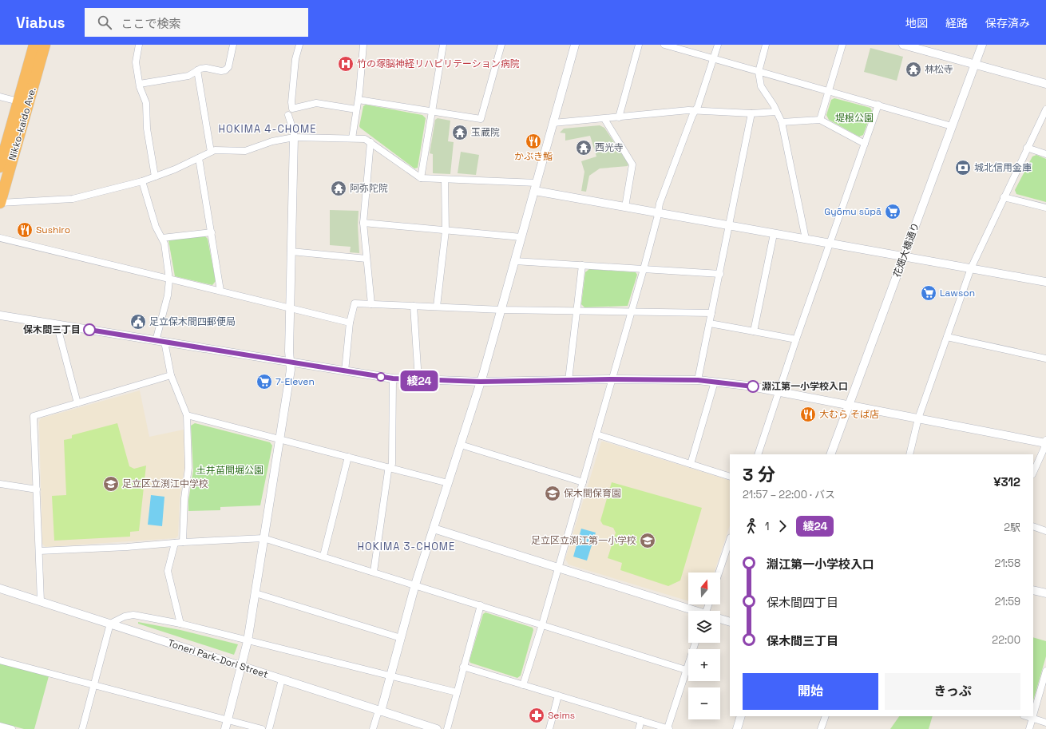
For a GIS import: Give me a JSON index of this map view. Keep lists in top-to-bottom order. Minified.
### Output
{"streets":{"highway":["Nikko-kaido Ave."],"street":["花畑大橋通り","Toneri Park-Dori Street"]},"districts":["HOKIMA 4-CHOME","HOKIMA 3-CHOME"],"parks":["堤根公園","土井苗間堀公園"],"places":{"hospital":["竹の塚脳神経リハビリテーション病院"],"temple":["林松寺","玉蔵院","西光寺","阿弥陀院"],"restaurant":["かぶき鮨","Sushiro","大むら そば店"],"bank":["城北信用金庫"],"supermarket":["Gyōmu sūpā","Lawson","7-Eleven"],"public building":["足立保木間四郵便局"],"other":["保木間三丁目","淵江第一小学校入口"],"school or university":["足立区立渕江中学校","保木間保育園","足立区立渕江第一小学校"],"pharmacy":["Seims"]},"lines":["bus line 綾24"],"north":"top","page":{"header":"Viabus","search":"ここで検索","nav":["地図","経路","保存済み"],"on_map":"綾24","heading":["3 分","21:57 – 22:00 · バス","¥312"],"legs":["1","綾24","2駅"],"list":[{"name":"淵江第一小学校入口","value":"21:58"},{"name":"保木間四丁目","value":"21:59"},{"name":"保木間三丁目","value":"22:00"}],"map_buttons":["+","−"],"buttons":["開始","きっぷ"]}}
